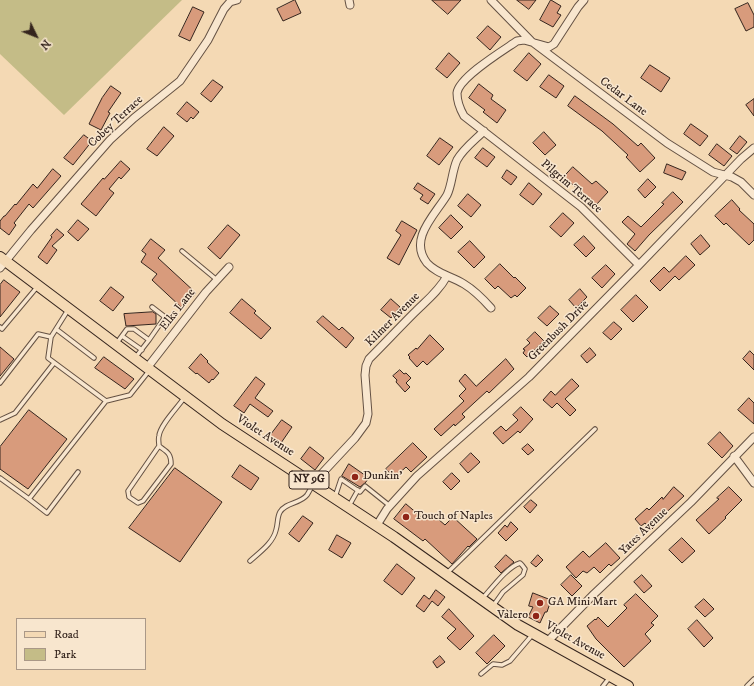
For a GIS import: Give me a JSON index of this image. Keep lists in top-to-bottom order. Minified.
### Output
{"streets":{"main road":["Violet Avenue","NY 9G"],"street":["Cedar Lane","Cobey Terrace","Pilgrim Terrace","Elks Lane","Kilmer Avenue","Greenbush Drive","Yates Avenue"]},"crossings":[["Cedar Lane","Pilgrim Terrace"],["Cedar Lane","Greenbush Drive"],["Cobey Terrace","Violet Avenue"],["Pilgrim Terrace","Greenbush Drive"],["Elks Lane","Violet Avenue"],["Kilmer Avenue","Violet Avenue"],["Greenbush Drive","Violet Avenue"],["Violet Avenue","Yates Avenue"]],"places":["Dunkin'","Touch of Naples","GA Mini Mart","Valero"],"legend":["Road","Park"],"north":"bottom right"}
